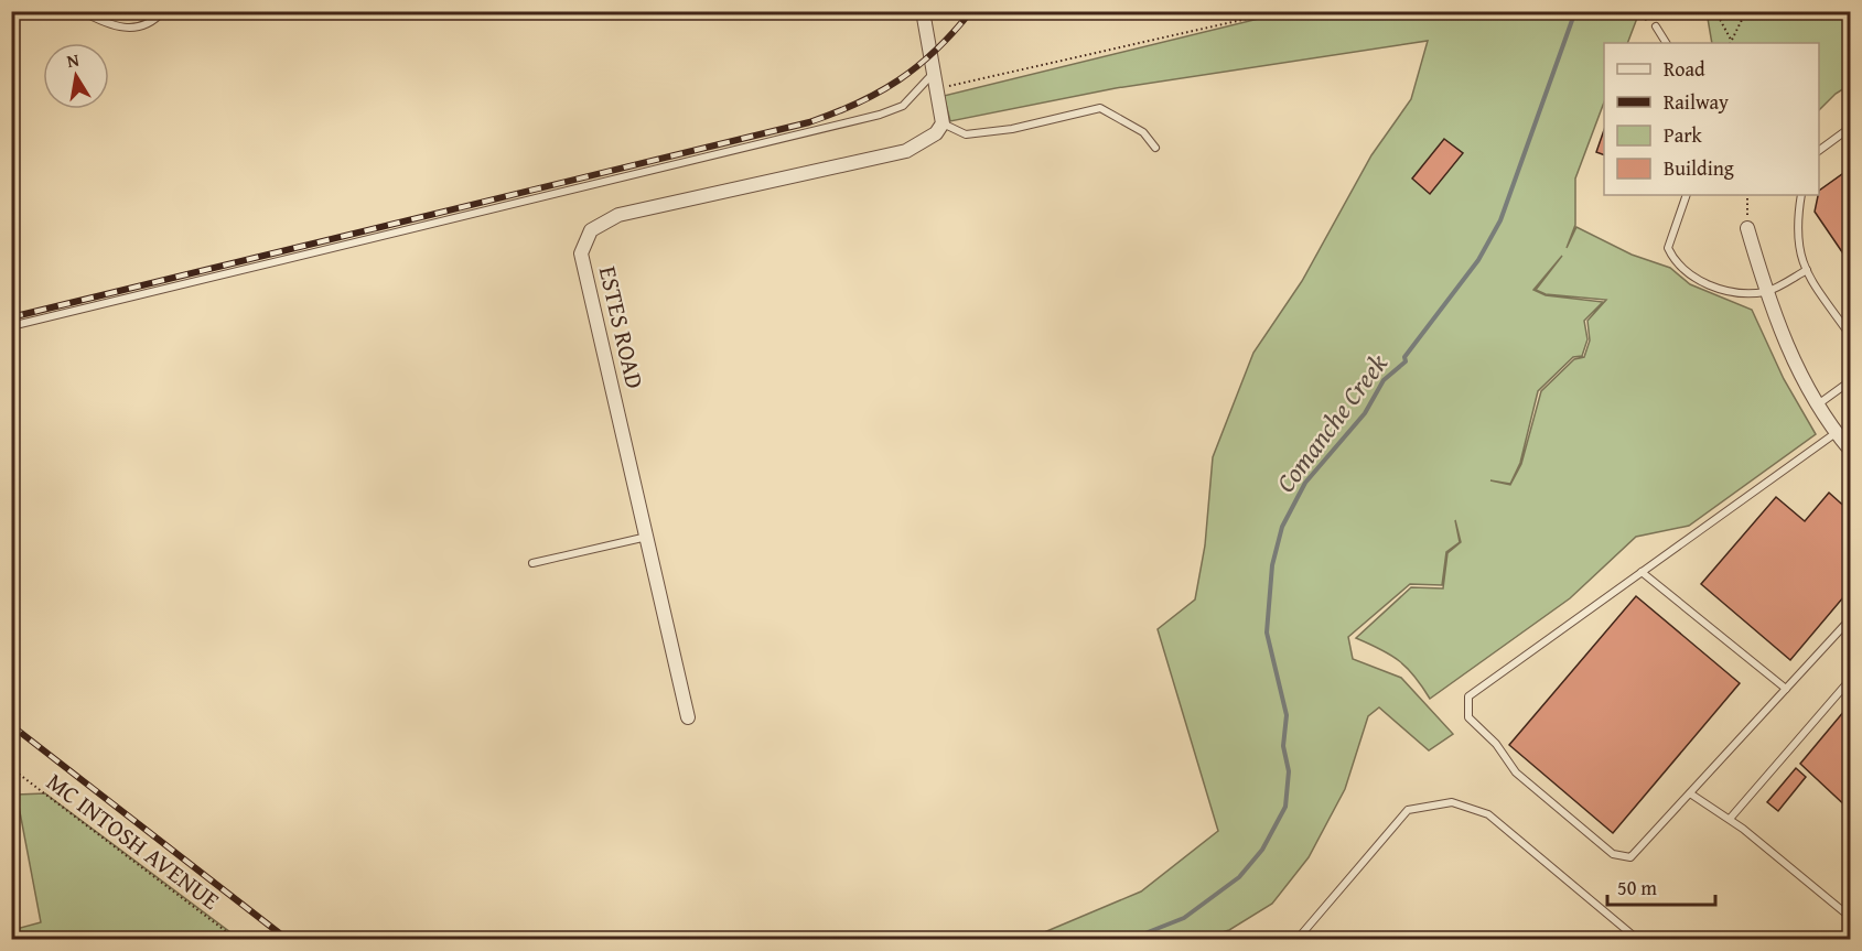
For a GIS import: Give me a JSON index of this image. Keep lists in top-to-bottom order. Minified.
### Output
{"streets":{"street":["ESTES ROAD"],"path":["MC INTOSH AVENUE"]},"water":["Comanche Creek"],"legend":["Road","Railway","Park","Building"],"scale_bar":"50 m","north":"top"}
